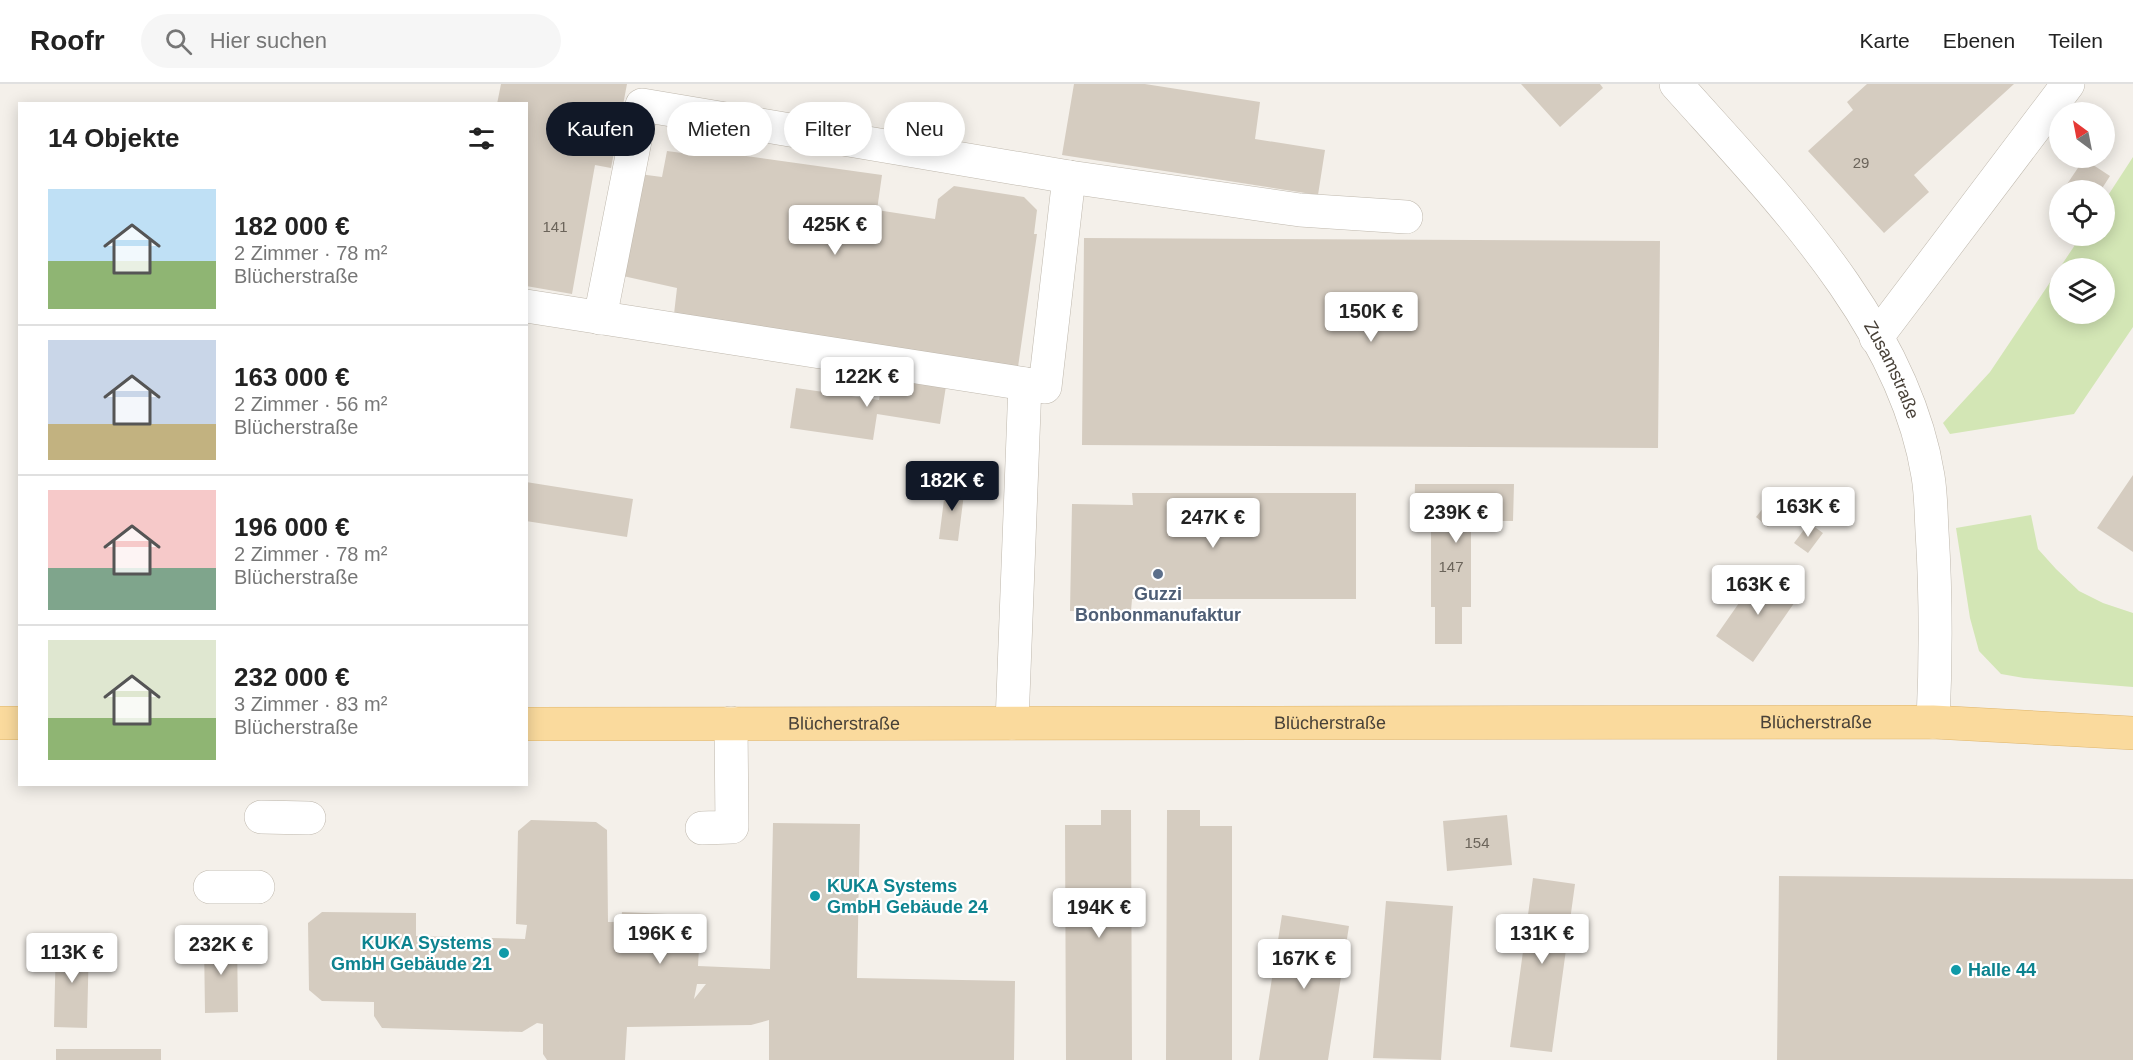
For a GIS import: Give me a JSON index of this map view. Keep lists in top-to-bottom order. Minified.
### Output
{"streets":{"main road":["Blücherstraße"],"street":["Zusamstraße"]},"crossings":[["Zusamstraße","Blücherstraße"]],"places":["Guzzi Bonbonmanufaktur","KUKA Systems GmbH Gebäude 24","KUKA Systems GmbH Gebäude 21","Halle 44"],"house_numbers":["29","141","147","154"],"north":"top left","page":{"header":"Roofr","search":"Hier suchen","nav":["Karte","Ebenen","Teilen"],"chip":["Kaufen","Mieten","Filter","Neu"],"heading":"14 Objekte","list":[{"name":"182 000 €","note":"2 Zimmer · 78 m² · Blücherstraße"},{"name":"163 000 €","note":"2 Zimmer · 56 m² · Blücherstraße"},{"name":"196 000 €","note":"2 Zimmer · 78 m² · Blücherstraße"},{"name":"232 000 €","note":"3 Zimmer · 83 m² · Blücherstraße"}],"price":["425K €","150K €","122K €","182K €","163K €","239K €","247K €","163K €","194K €","196K €","131K €","232K €","113K €","167K €"]}}
